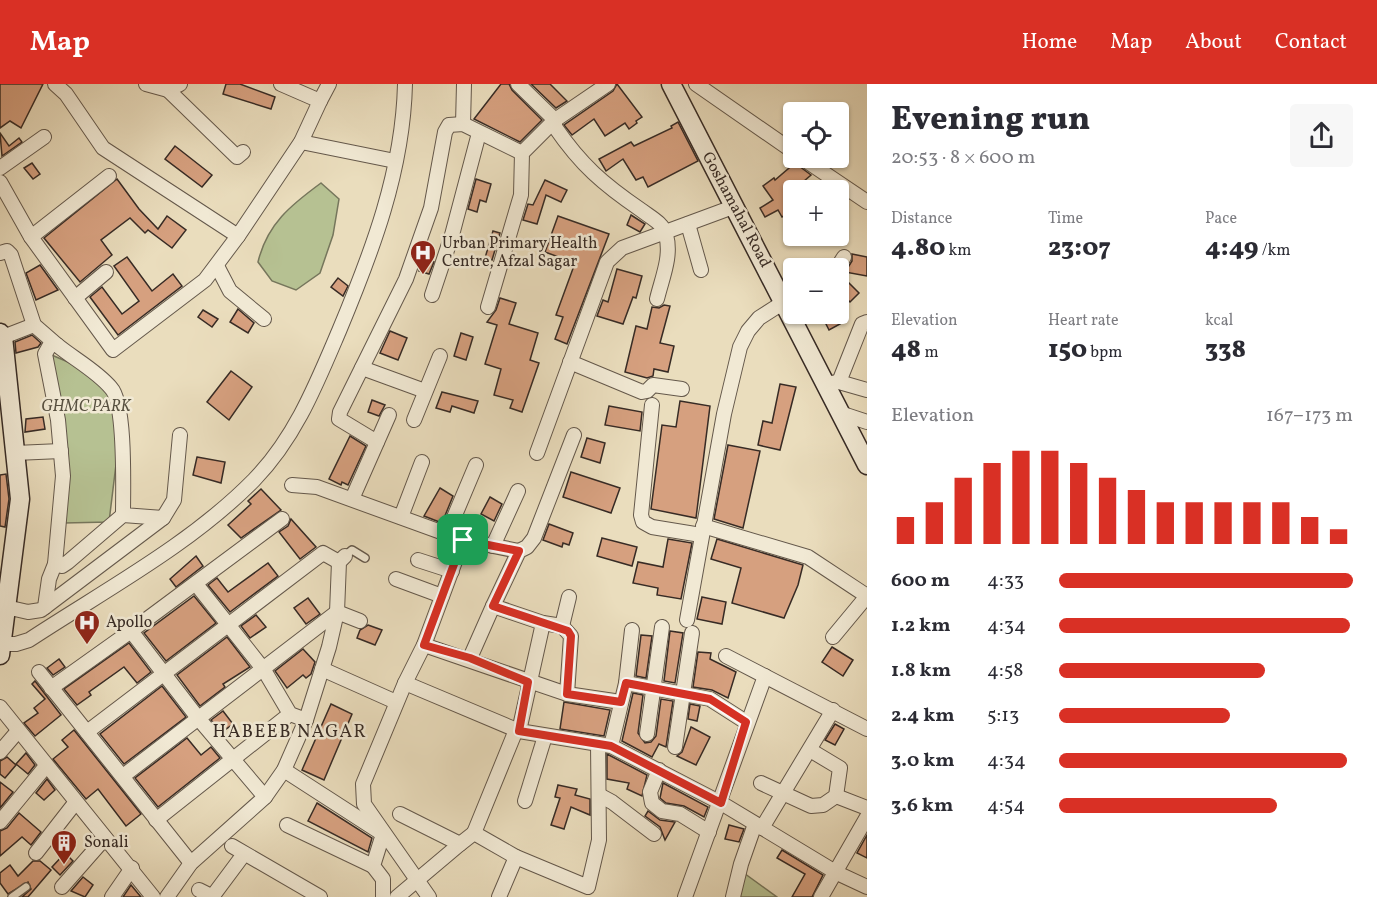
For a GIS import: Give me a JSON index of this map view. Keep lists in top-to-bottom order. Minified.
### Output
{"streets":{"main road":["Goshamahal Road"]},"districts":["HABEEB NAGAR"],"parks":["GHMC PARK"],"places":{"hospital":["Urban Primary Health Centre, Afzal Sagar","Apollo"],"building":["Sonali"]},"page":{"header":"Map","nav":["Home","Map","About","Contact"],"heading":["Evening run","20:53 · 8 × 600 m"],"map_buttons":["+","−"],"stats":[["Distance","4.80 km"],["Time","23:07"],["Pace","4:49 /km"],["Elevation","48 m"],["Heart rate","150 bpm"],["kcal","338"]],"chart":["Elevation","167–173 m"],"list":[{"name":"600 m","note":"4:33"},{"name":"1.2 km","note":"4:34"},{"name":"1.8 km","note":"4:58"},{"name":"2.4 km","note":"5:13"},{"name":"3.0 km","note":"4:34"},{"name":"3.6 km","note":"4:54"}]}}
